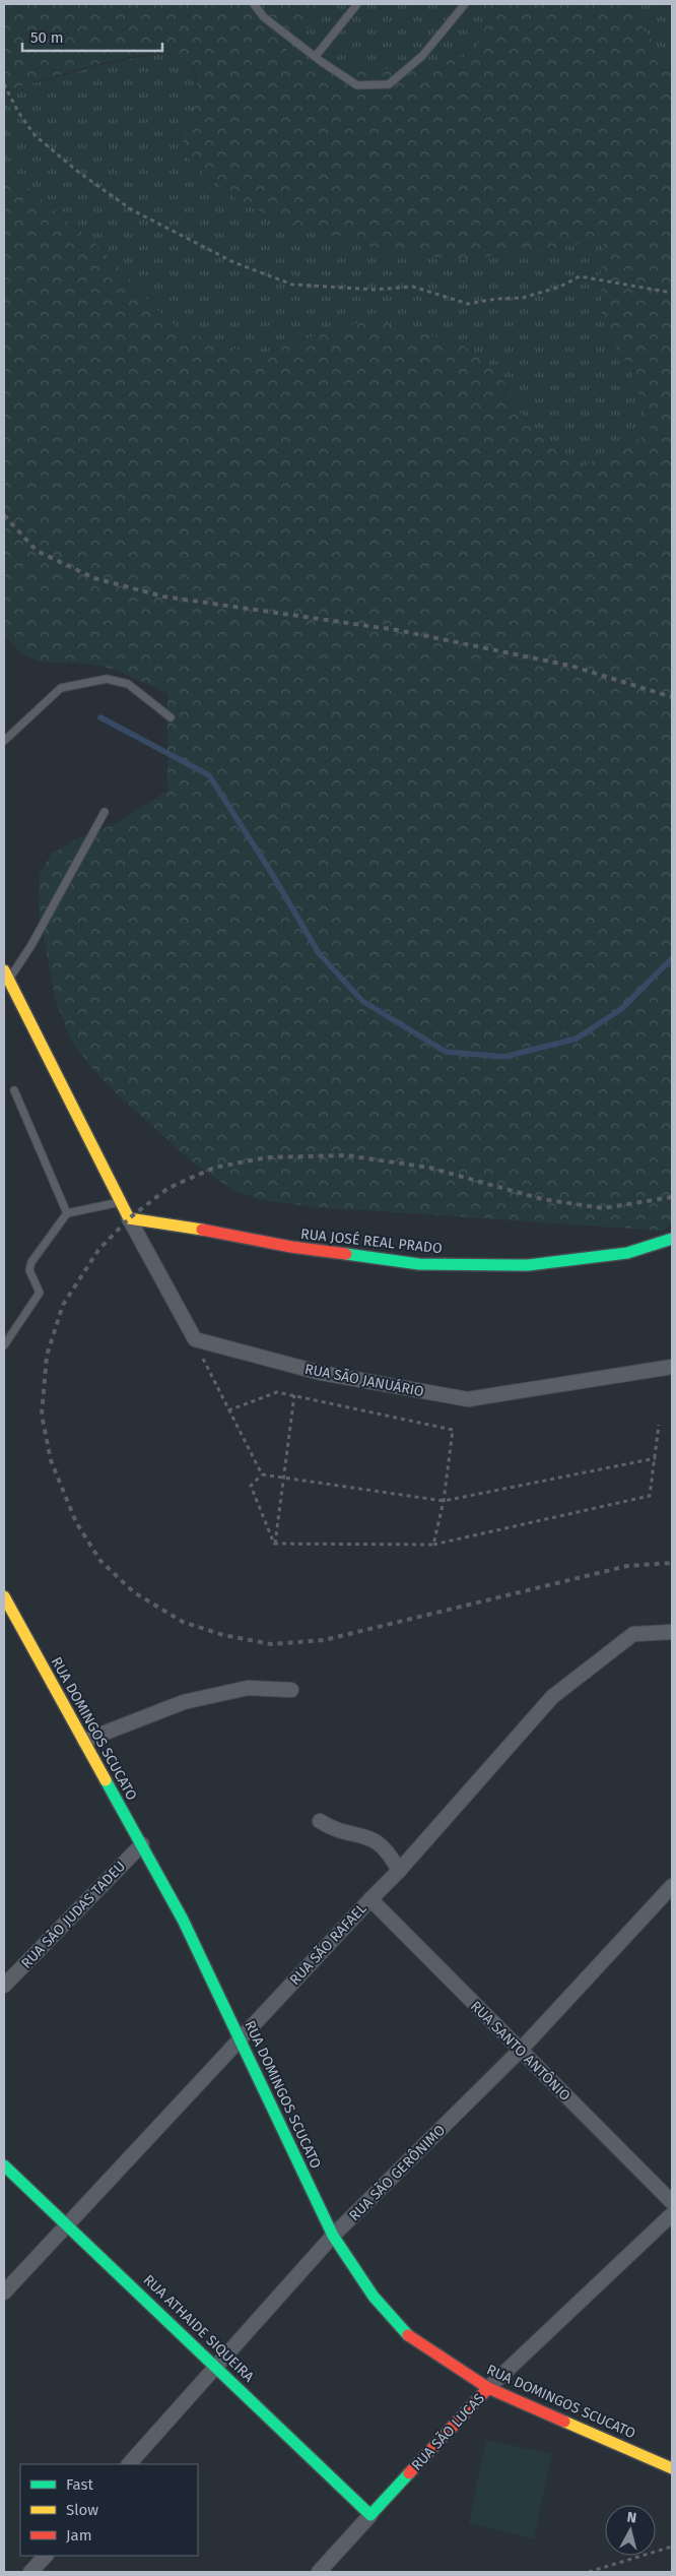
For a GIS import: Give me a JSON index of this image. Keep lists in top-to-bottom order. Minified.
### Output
{"streets":{"street":["RUA JOSÉ REAL PRADO","RUA SÃO JANUÁRIO","RUA DOMINGOS SCUCATO","RUA SÃO JUDAS TADEU","RUA SÃO RAFAEL","RUA SANTO ANTÔNIO","RUA SÃO GERÔNIMO","RUA ATHAIDE SIQUEIRA","RUA SÃO LUCAS"]},"crossings":[["RUA DOMINGOS SCUCATO","RUA SÃO JUDAS TADEU"],["RUA DOMINGOS SCUCATO","RUA SÃO RAFAEL"],["RUA DOMINGOS SCUCATO","RUA SÃO GERÔNIMO"],["RUA DOMINGOS SCUCATO","RUA SÃO LUCAS"],["RUA SÃO RAFAEL","RUA SANTO ANTÔNIO"],["RUA SÃO RAFAEL","RUA ATHAIDE SIQUEIRA"],["RUA SANTO ANTÔNIO","RUA SÃO GERÔNIMO"],["RUA SÃO GERÔNIMO","RUA ATHAIDE SIQUEIRA"],["RUA ATHAIDE SIQUEIRA","RUA SÃO LUCAS"]],"legend":["Fast","Slow","Jam"],"scale_bar":"50 m","north":"top"}
